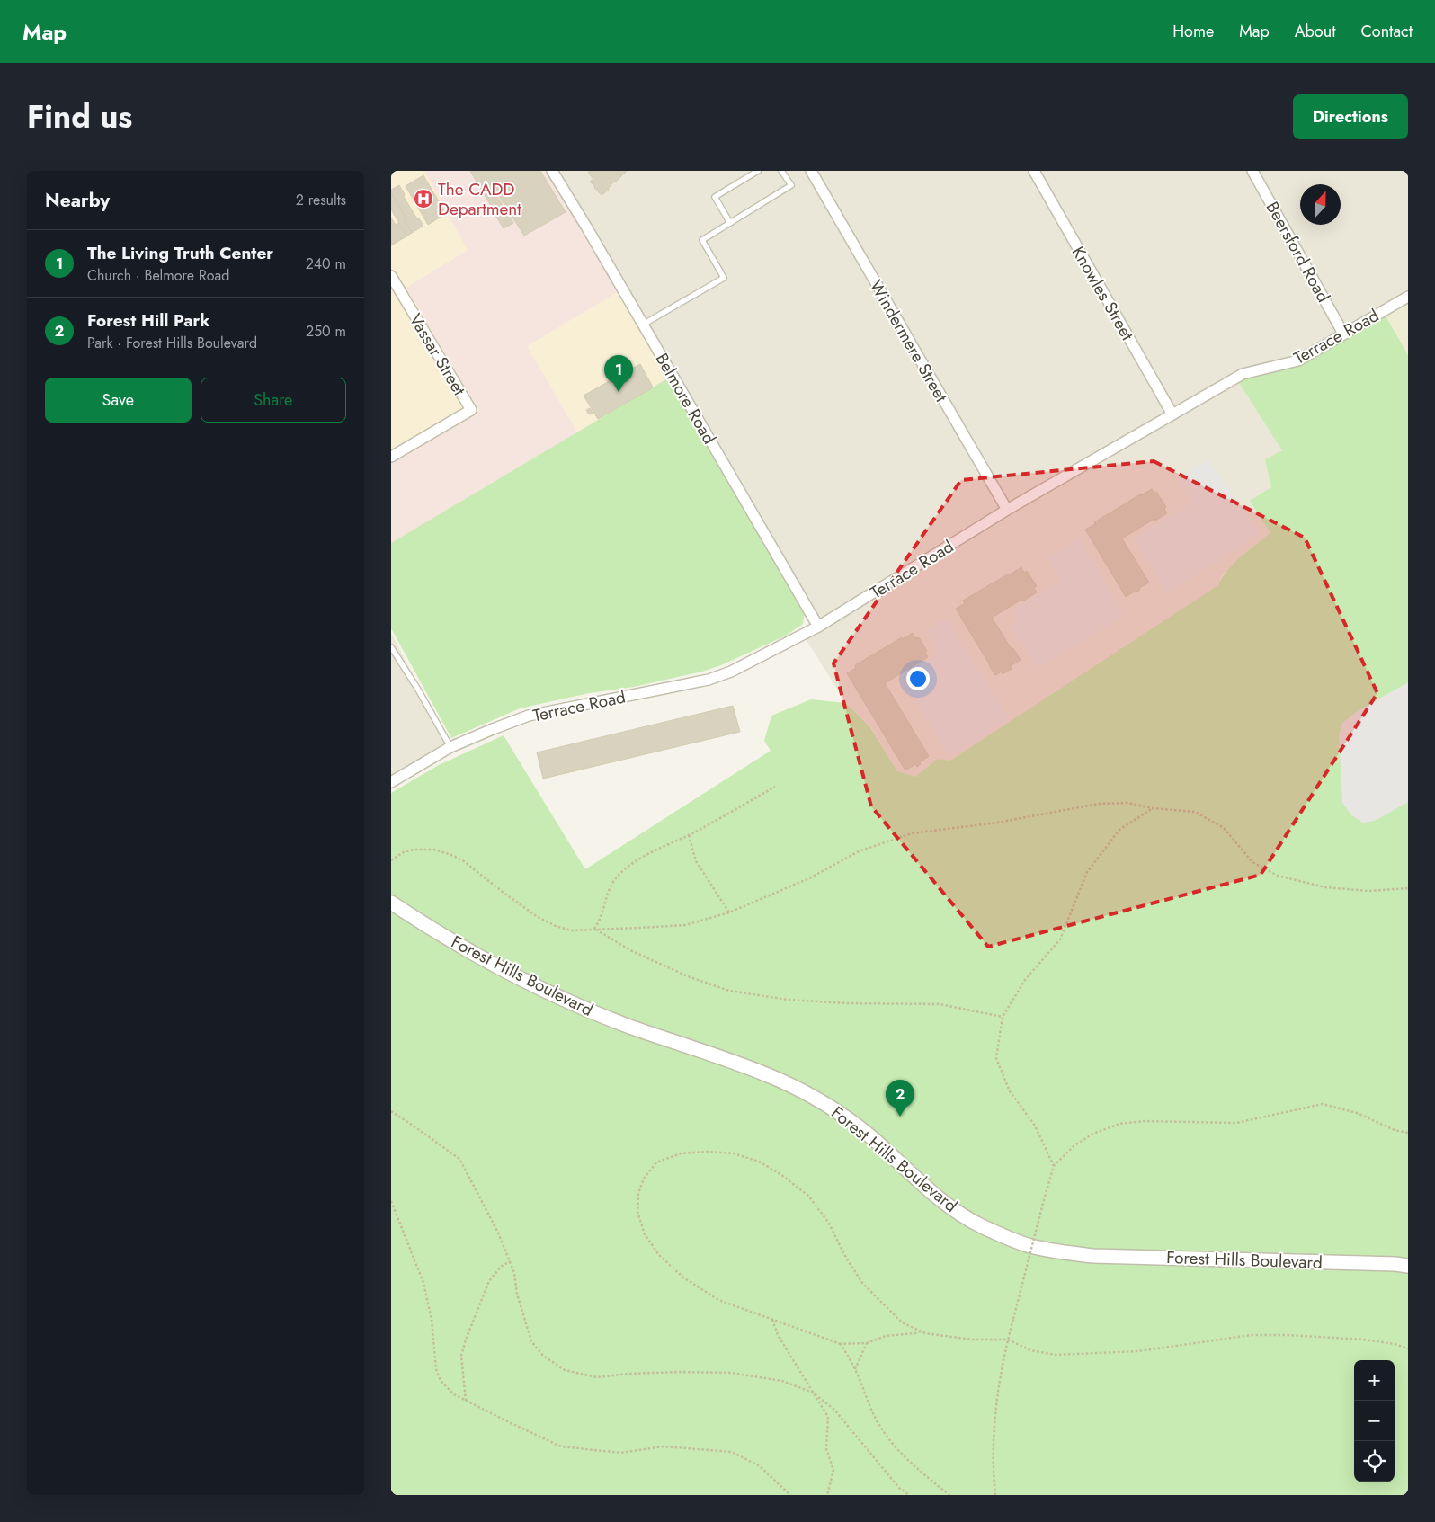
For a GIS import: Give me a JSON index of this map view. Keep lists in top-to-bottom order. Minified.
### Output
{"streets":{"street":["Beersford Road","Knowles Street","Terrace Road","Windermere Street","Vassar Street","Belmore Road","Forest Hills Boulevard"]},"crossings":[["Beersford Road","Terrace Road"],["Knowles Street","Terrace Road"],["Terrace Road","Windermere Street"],["Terrace Road","Belmore Road"]],"places":{"hospital":["The CADD Department"]},"north":"top","page":{"header":"Map","nav":["Home","Map","About","Contact"],"title":"Find us","buttons":["Directions",["Save","Share"]],"heading":["Nearby","2 results"],"list":[{"mark":"1","name":"The Living Truth Center","note":"Church · Belmore Road","value":"240 m"},{"mark":"2","name":"Forest Hill Park","note":"Park · Forest Hills Boulevard","value":"250 m"}],"pins":["1","2"],"map_buttons":["+","−"]}}
